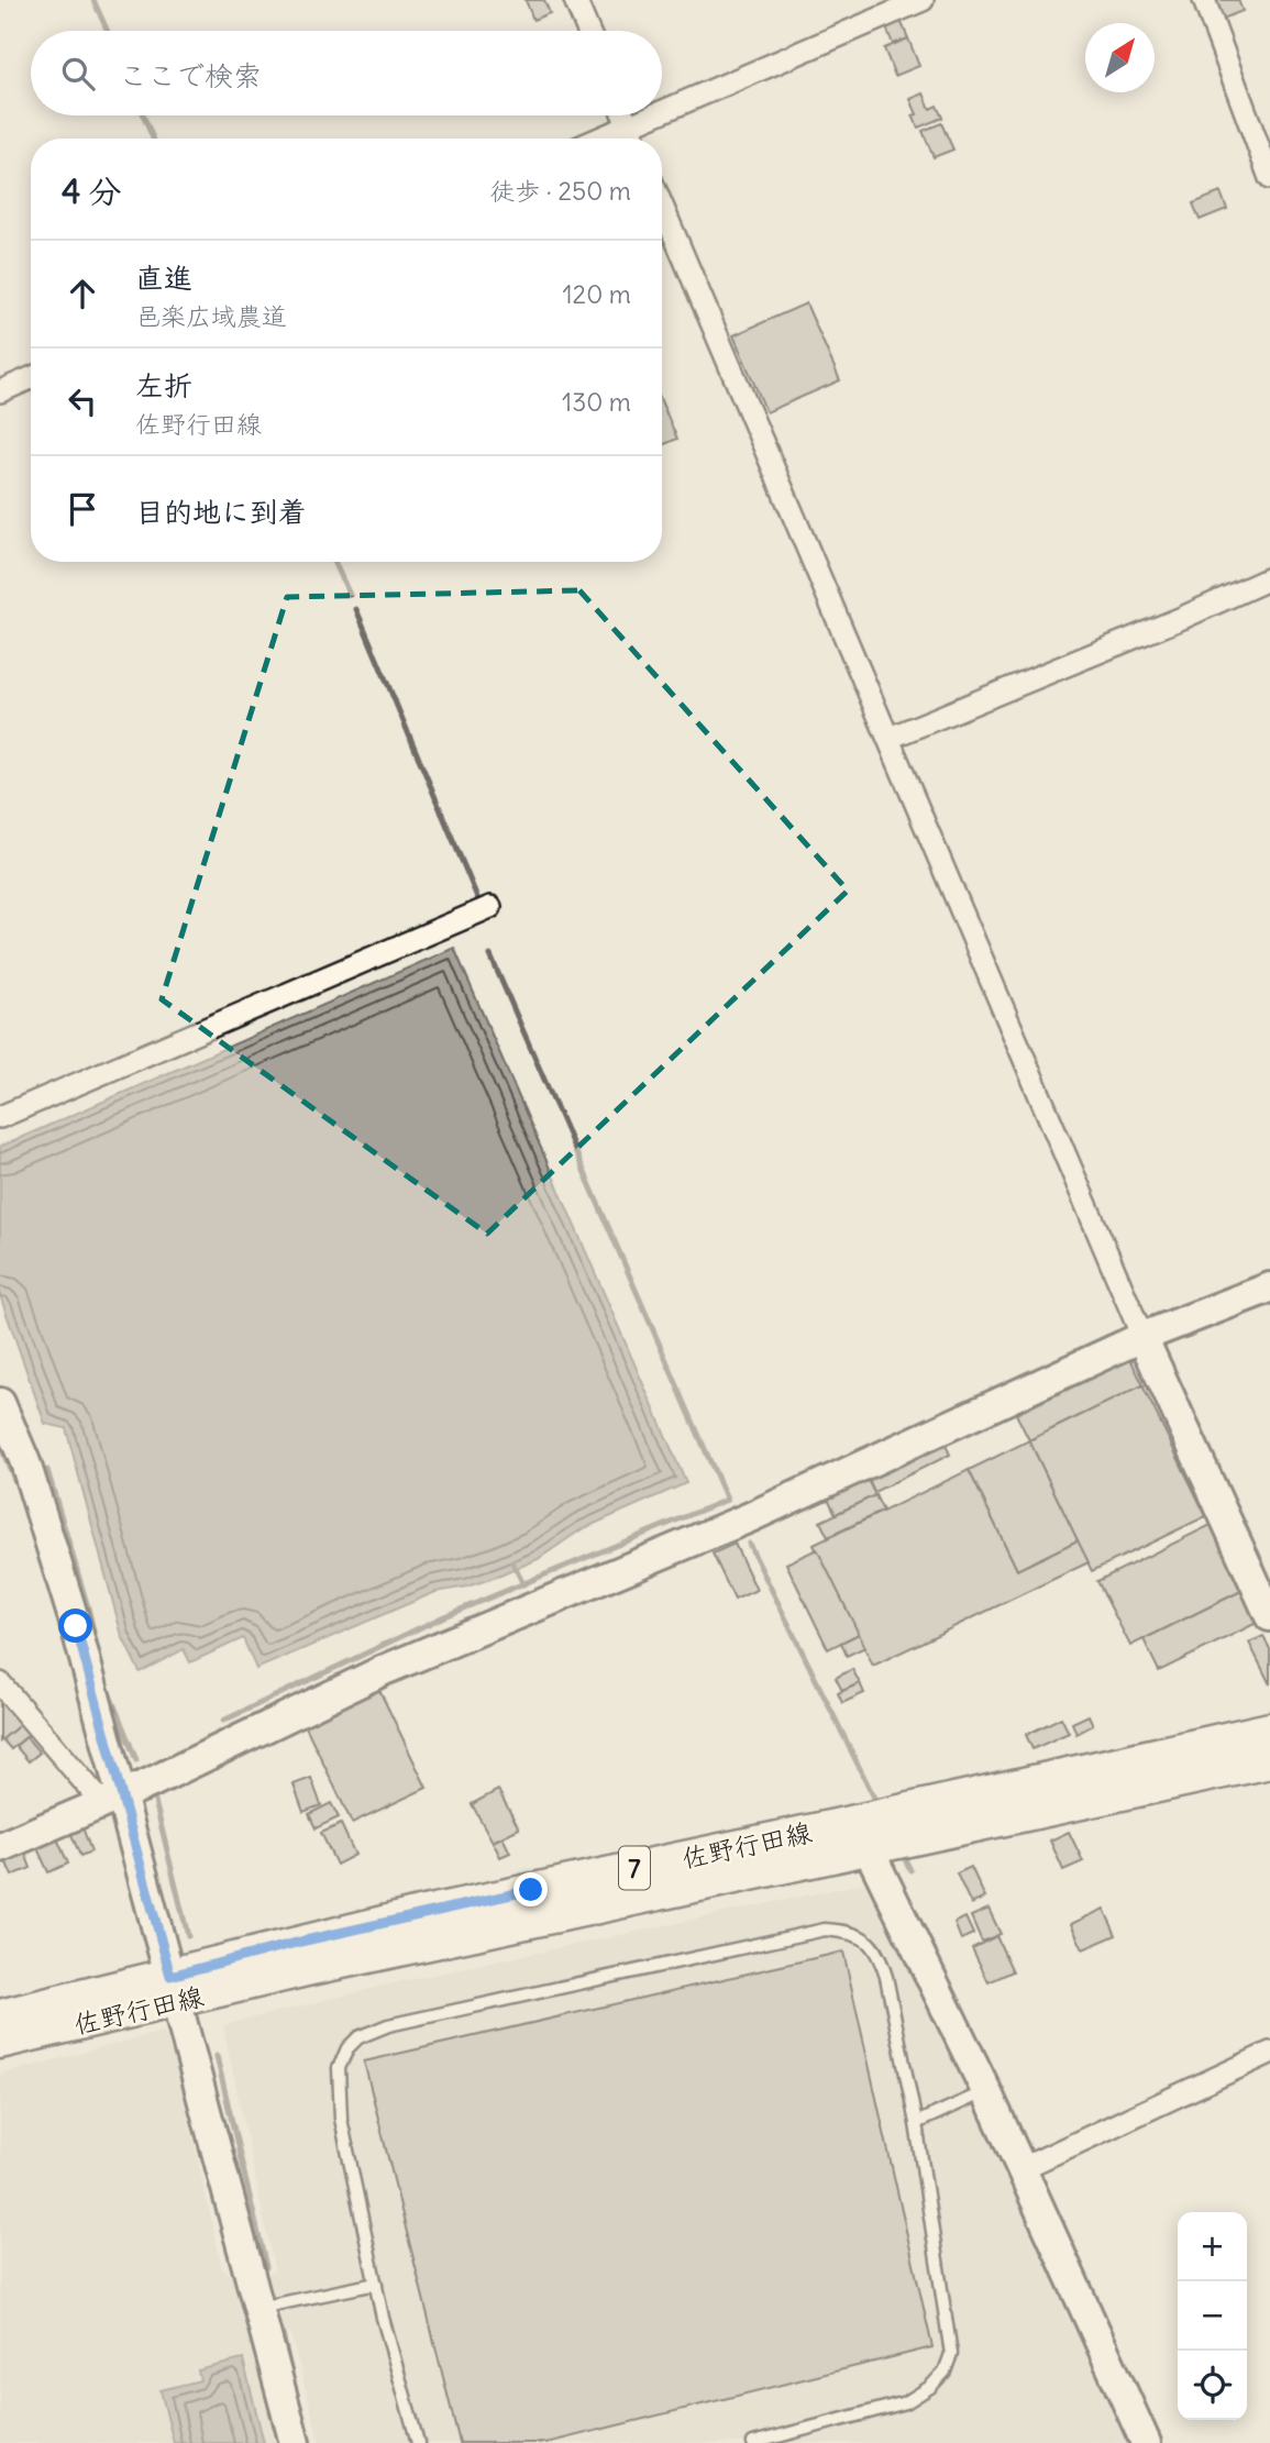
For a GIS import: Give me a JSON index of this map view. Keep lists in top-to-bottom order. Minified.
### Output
{"streets":{"main road":["佐野行田線","7"]},"north":"top right","page":{"search":"ここで検索","heading":["4 分","徒歩 · 250 m"],"list":[["直進","邑楽広域農道","120 m"],["左折","佐野行田線","130 m"],"目的地に到着"],"map_buttons":["+","−"]}}
